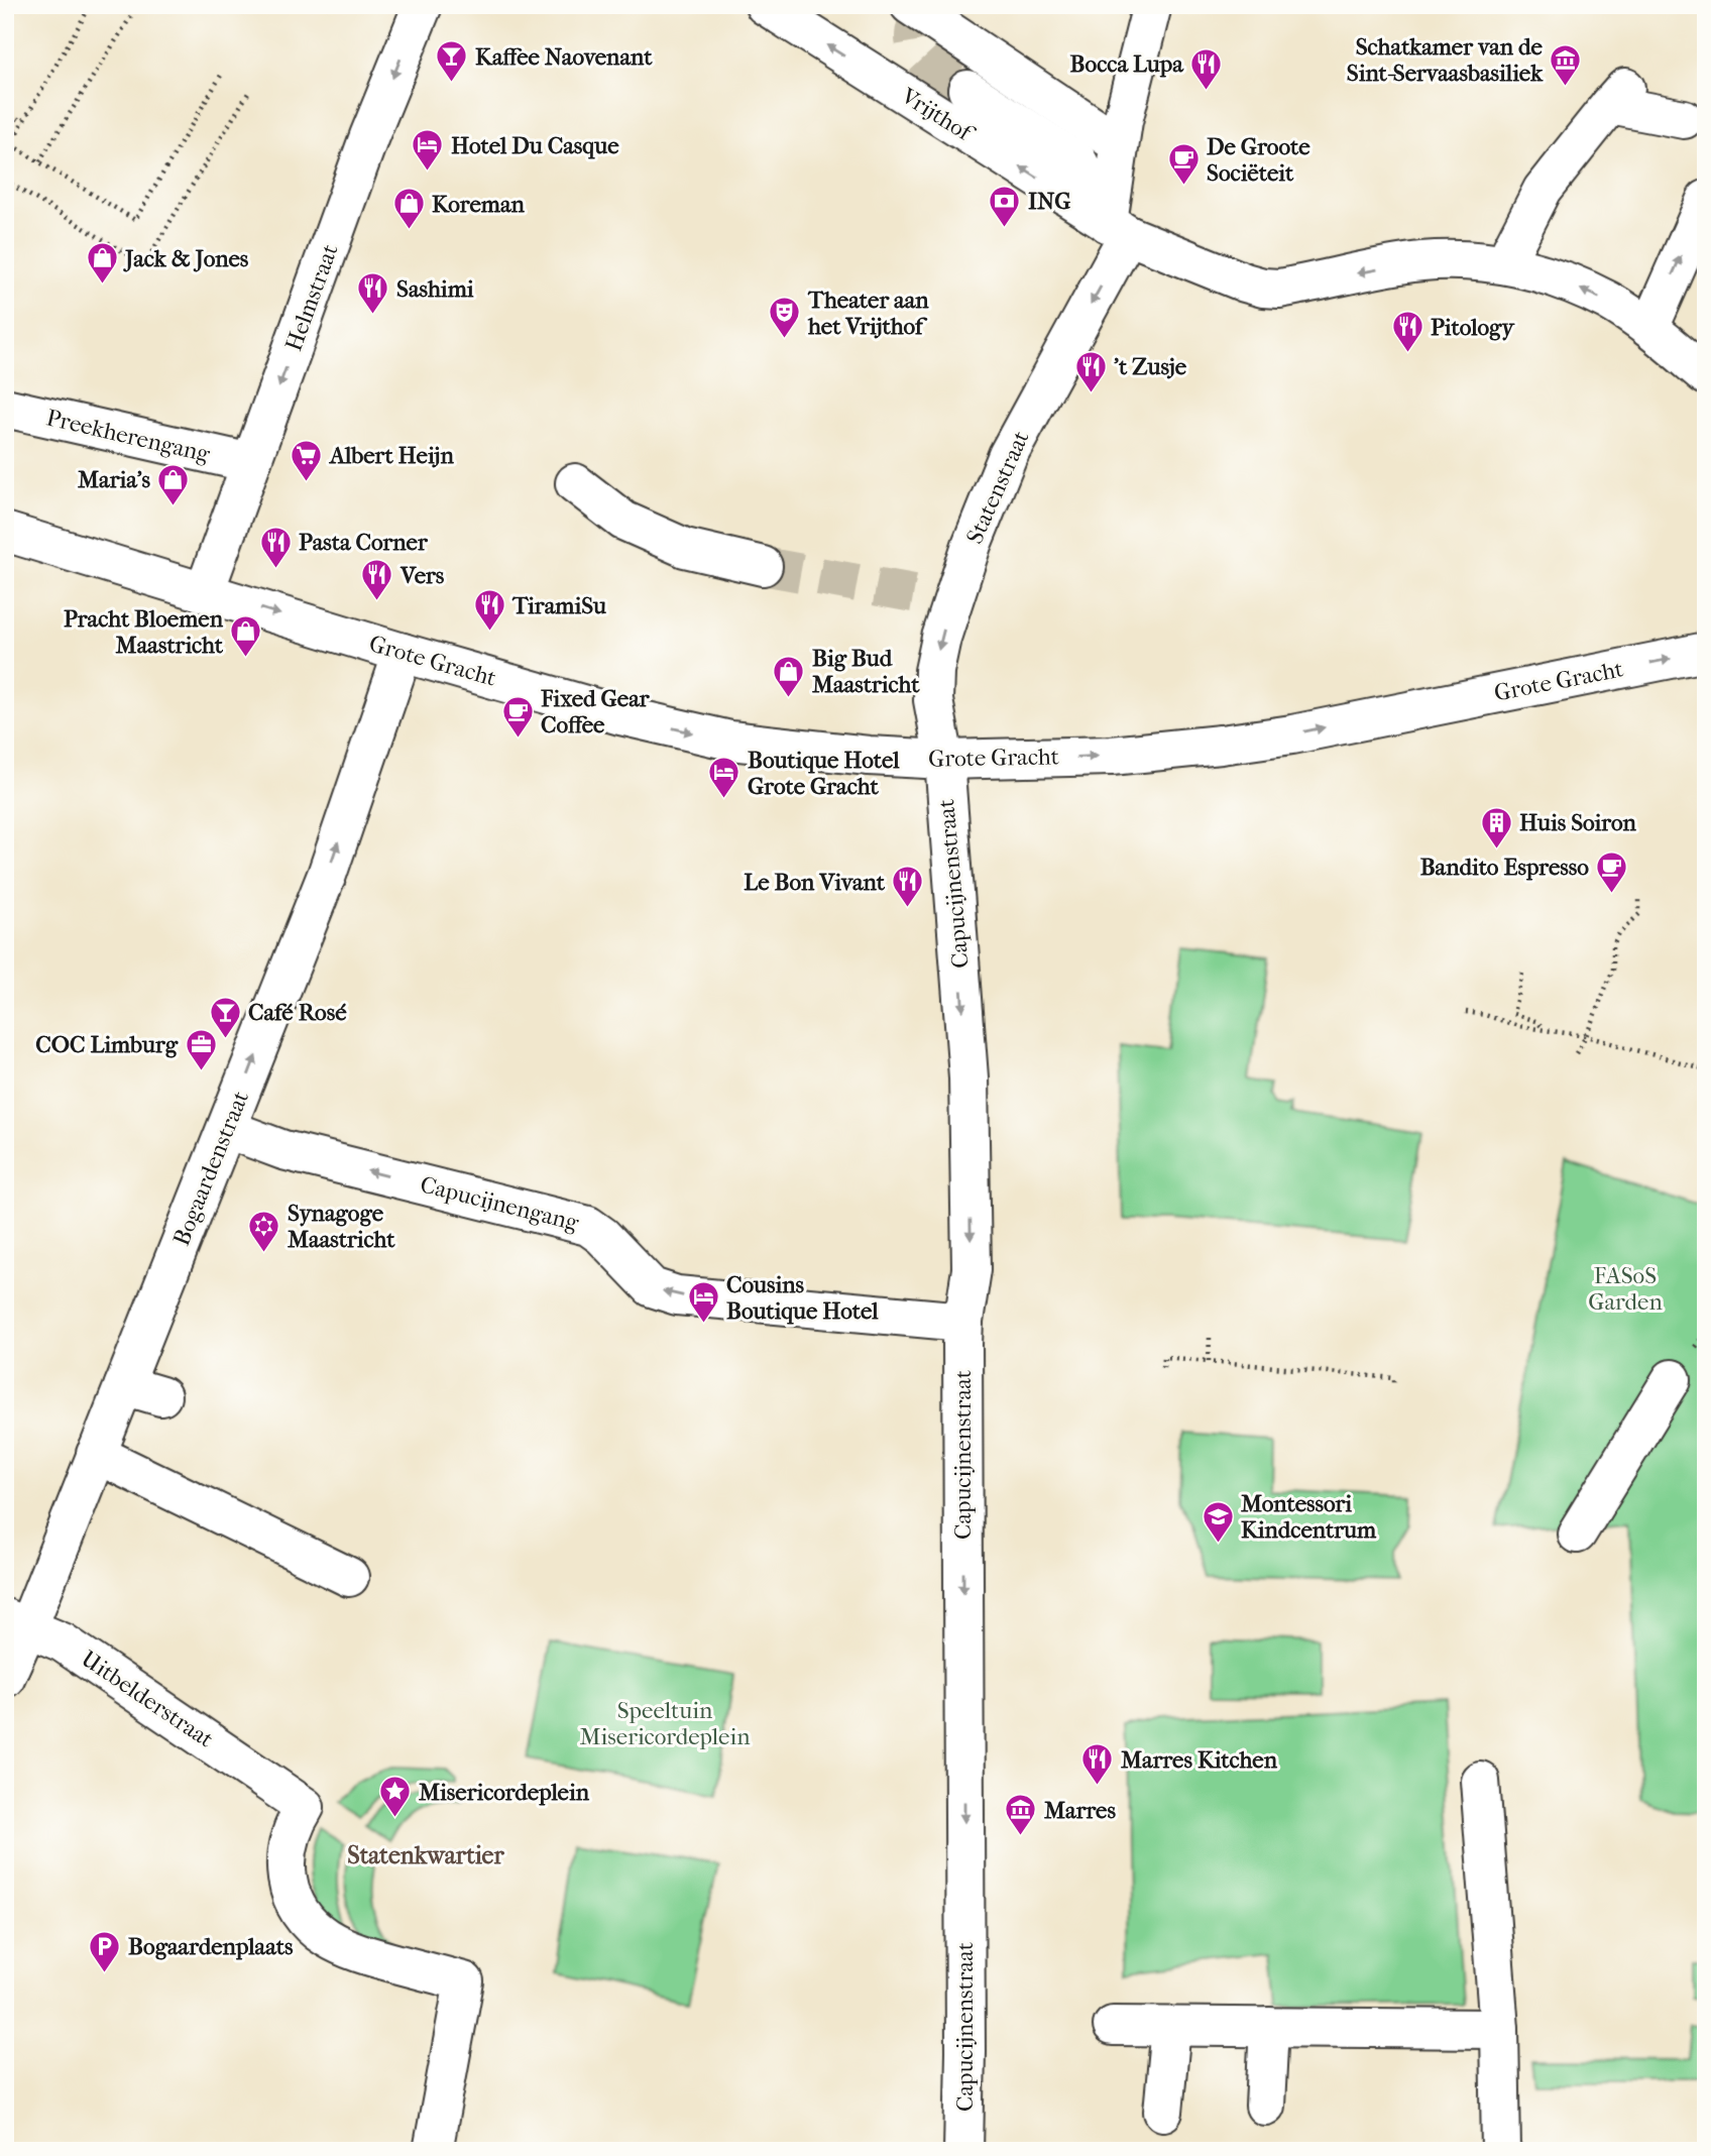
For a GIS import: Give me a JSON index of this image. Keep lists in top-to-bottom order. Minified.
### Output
{"streets":{"street":["Vrijthof","Helmstraat","Preekherengang","Statenstraat","Grote Gracht","Capucijnenstraat","Bogaardenstraat","Capucijnengang","Uitbelderstraat"]},"crossings":[["Vrijthof","Statenstraat"],["Helmstraat","Preekherengang"],["Helmstraat","Grote Gracht"],["Statenstraat","Grote Gracht"],["Statenstraat","Capucijnenstraat"],["Grote Gracht","Capucijnenstraat"],["Grote Gracht","Bogaardenstraat"],["Capucijnenstraat","Capucijnengang"],["Bogaardenstraat","Capucijnengang"],["Bogaardenstraat","Uitbelderstraat"]],"one_way":["Vrijthof","Helmstraat","Statenstraat","Grote Gracht","Capucijnenstraat","Bogaardenstraat","Capucijnengang"],"districts":["Statenkwartier"],"parks":["FASoS Garden","Speeltuin Misericordeplein"],"places":{"bar":["Kaffee Naovenant","Café Rosé"],"museum":["Schatkamer van de Sint-Servaasbasiliek","Marres"],"restaurant":["Bocca Lupa","Sashimi","Pitology","'t Zusje","Pasta Corner","Vers","TiramiSu","Le Bon Vivant","Marres Kitchen"],"hotel":["Hotel Du Casque","Boutique Hotel Grote Gracht","Cousins Boutique Hotel"],"cafe":["De Groote Sociëteit","Fixed Gear Coffee","Bandito Espresso"],"bank":["ING"],"shop":["Koreman","Jack & Jones","Maria's","Pracht Bloemen Maastricht","Big Bud Maastricht"],"theatre":["Theater aan het Vrijthof"],"supermarket":["Albert Heijn"],"building":["Huis Soiron"],"office":["COC Limburg"],"synagogue":["Synagoge Maastricht"],"school or university":["Montessori Kindcentrum"],"place":["Misericordeplein"],"parking":["Bogaardenplaats"]}}
